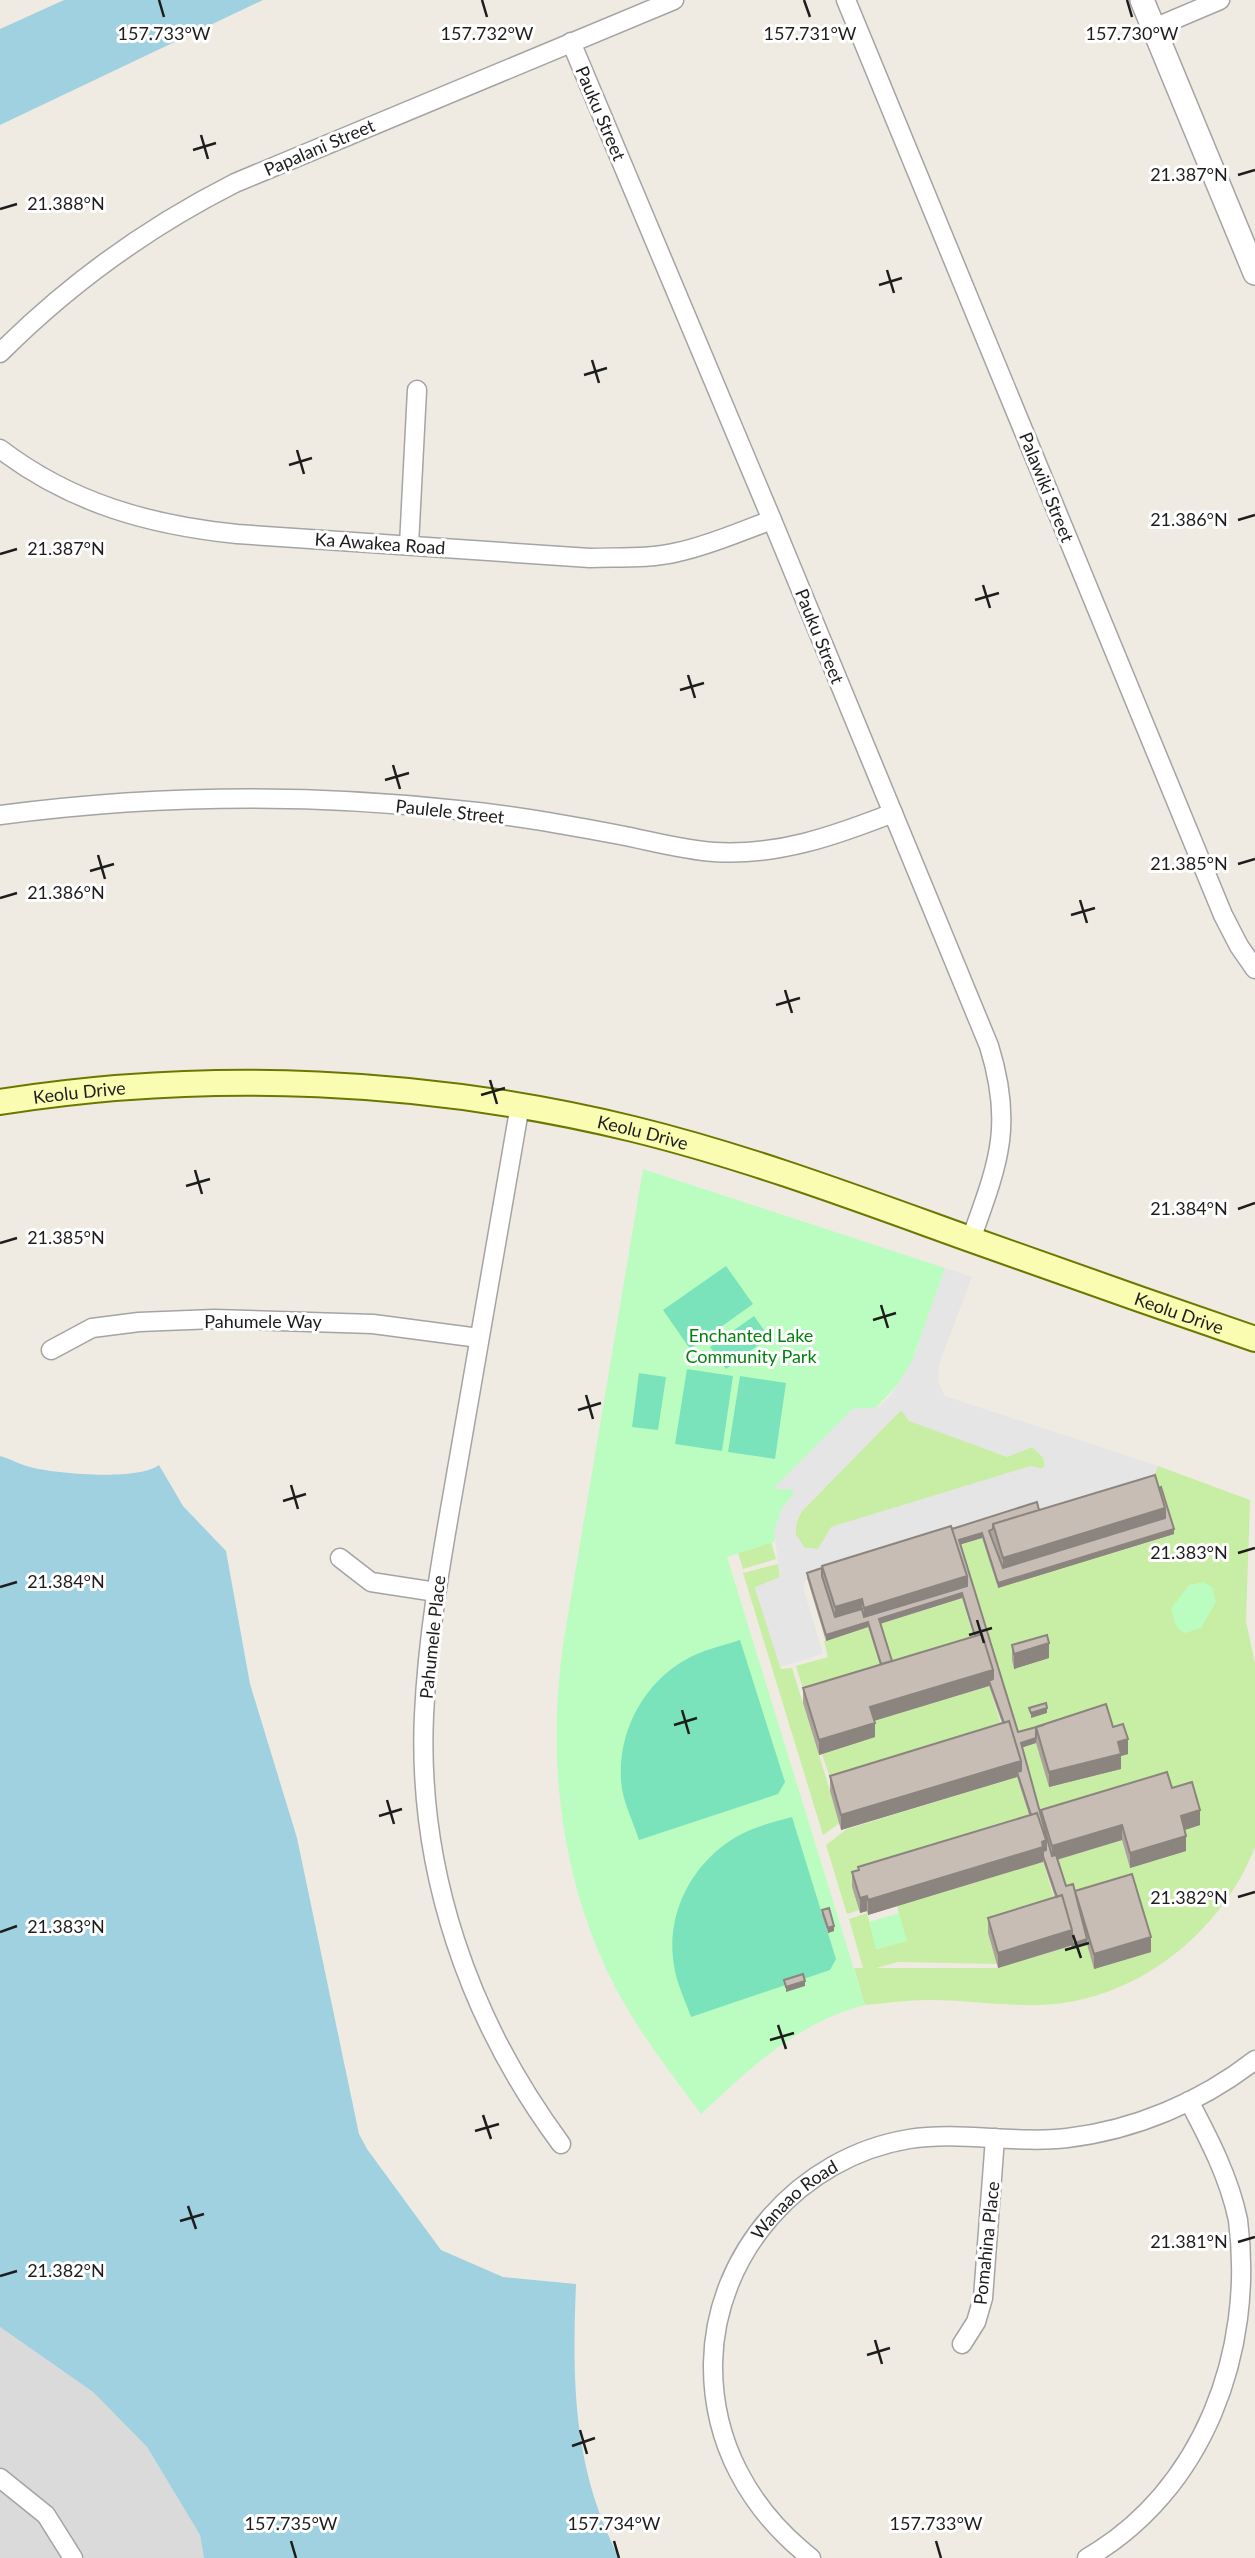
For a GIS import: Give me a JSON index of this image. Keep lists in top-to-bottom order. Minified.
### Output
{"streets":{"main road":["Keolu Drive"],"street":["Pauku Street","Papalani Street","Palawiki Street","Ka Awakea Road","Paulele Street","Pahumele Way","Pahumele Place","Wanaao Road","Pomahina Place"]},"crossings":[["Pauku Street","Papalani Street"],["Pauku Street","Ka Awakea Road"],["Pauku Street","Paulele Street"],["Pauku Street","Keolu Drive"],["Keolu Drive","Pahumele Place"],["Pahumele Way","Pahumele Place"],["Wanaao Road","Pomahina Place"]],"parks":["Enchanted Lake Community Park"],"coordinates":["157.733°W","157.732°W","157.731°W","157.730°W","21.387°N","21.388°N","21.386°N","21.385°N","21.384°N","21.383°N","21.382°N","21.381°N","157.735°W","157.734°W"]}
